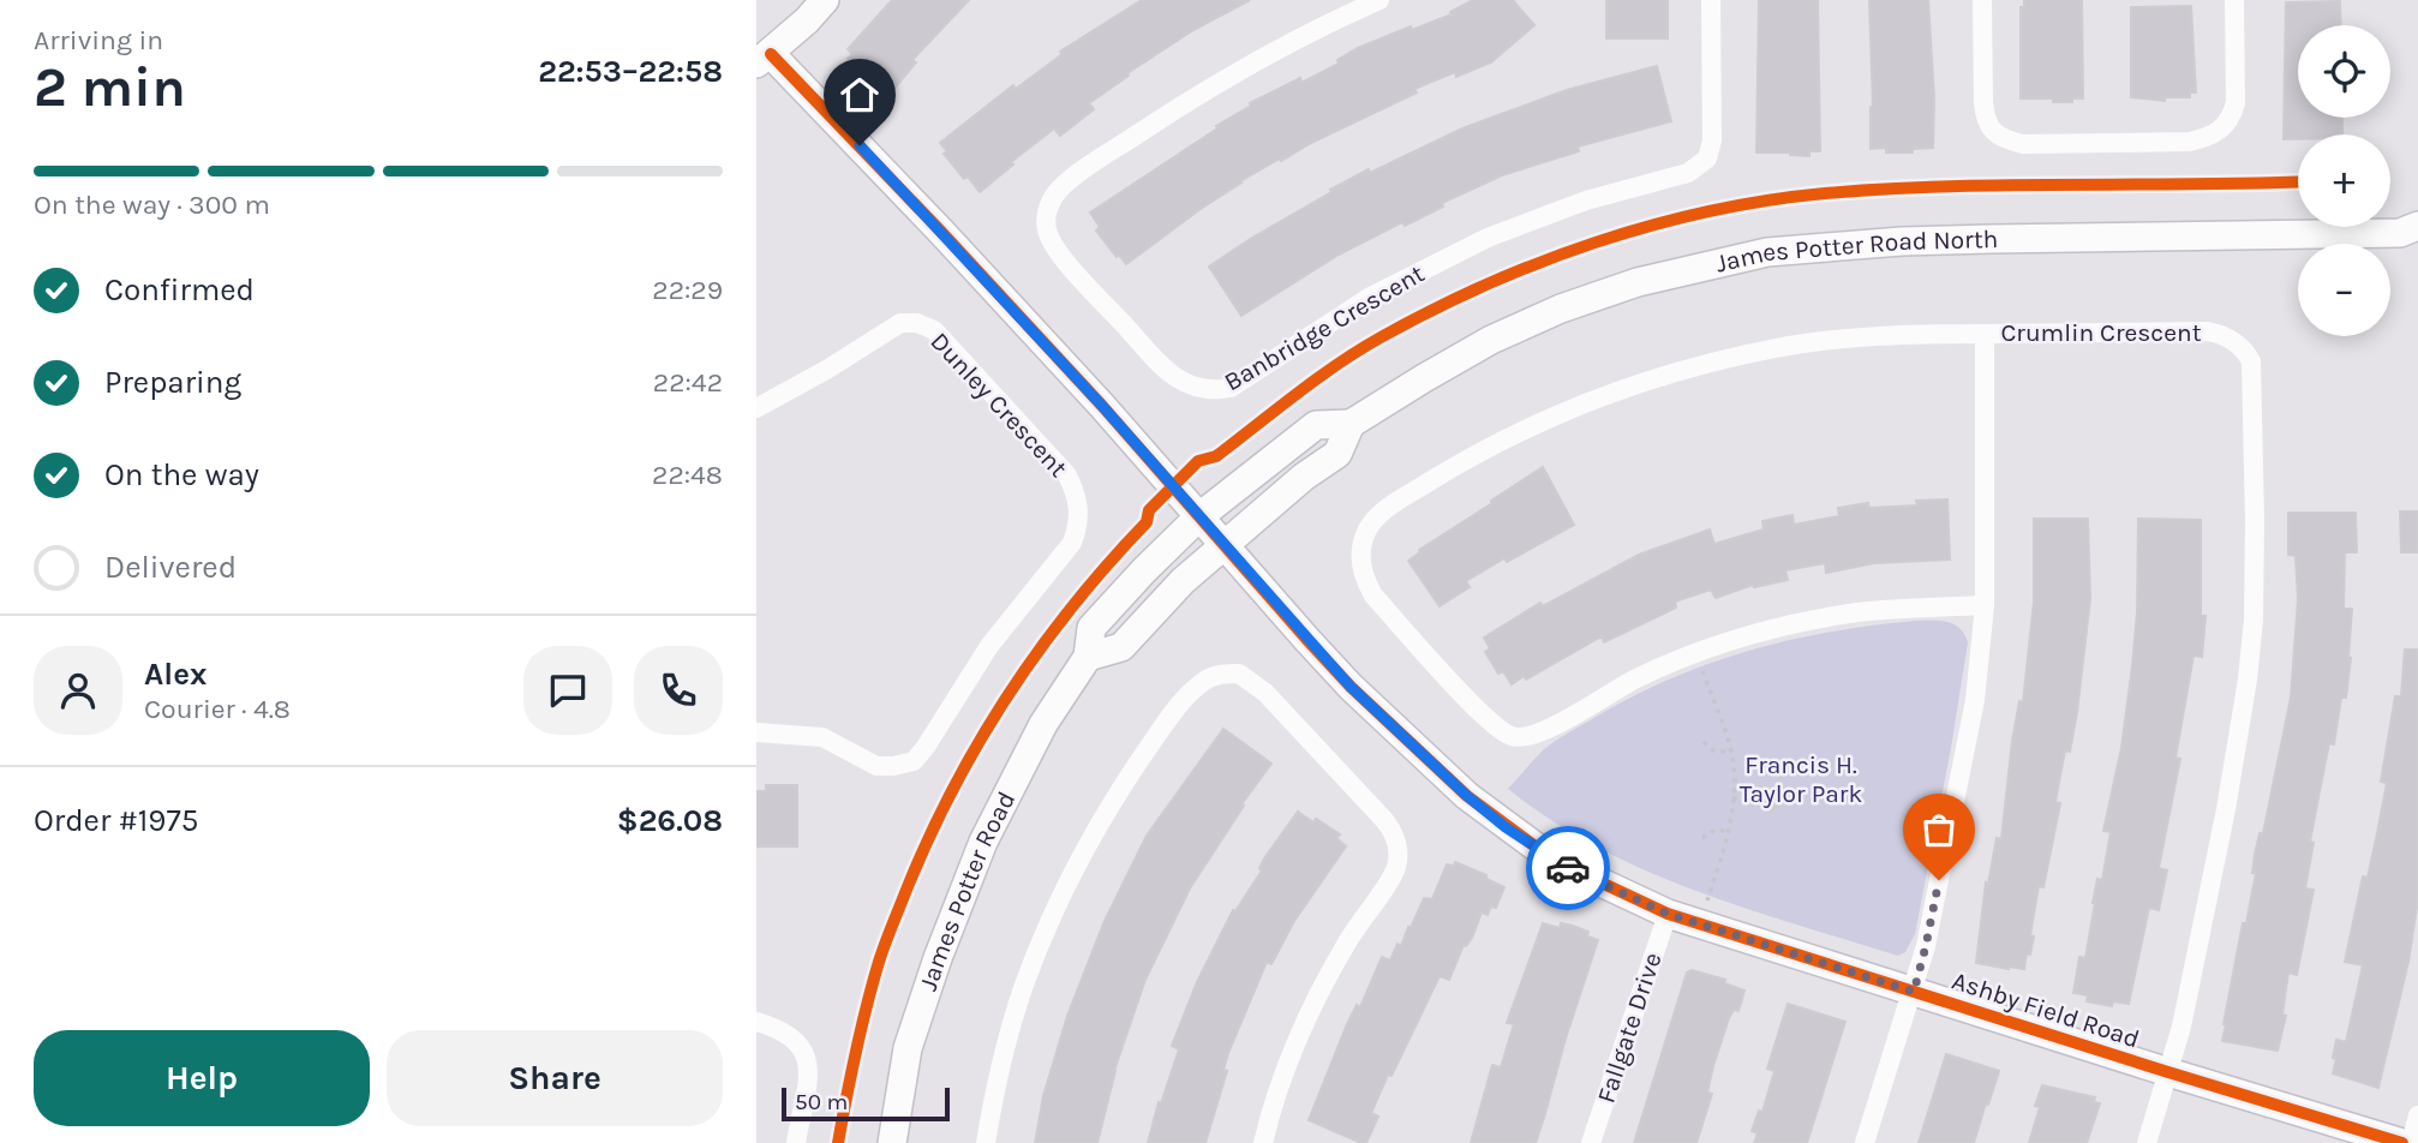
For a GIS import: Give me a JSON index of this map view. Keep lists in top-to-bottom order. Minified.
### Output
{"streets":{"main road":["James Potter Road North","James Potter Road","Ashby Field Road"],"street":["Banbridge Crescent","Crumlin Crescent","Dunley Crescent","Fallgate Drive"]},"crossings":[["James Potter Road North","James Potter Road"],["Crumlin Crescent","Ashby Field Road"],["James Potter Road","Ashby Field Road"],["Ashby Field Road","Fallgate Drive"]],"parks":["Francis H. Taylor Park"],"scale_bar":"50 m","page":{"heading":["2 min","Arriving in","22:53–22:58"],"panel":["Alex","Courier · 4.8","Order #1975","$26.08"],"map_buttons":["+","−"],"bar":"On the way · 300 m","list":[["Confirmed","22:29"],["Preparing","22:42"],["On the way","22:48"],"Delivered"],"buttons":["Help","Share"],"scale":"50 m"}}
